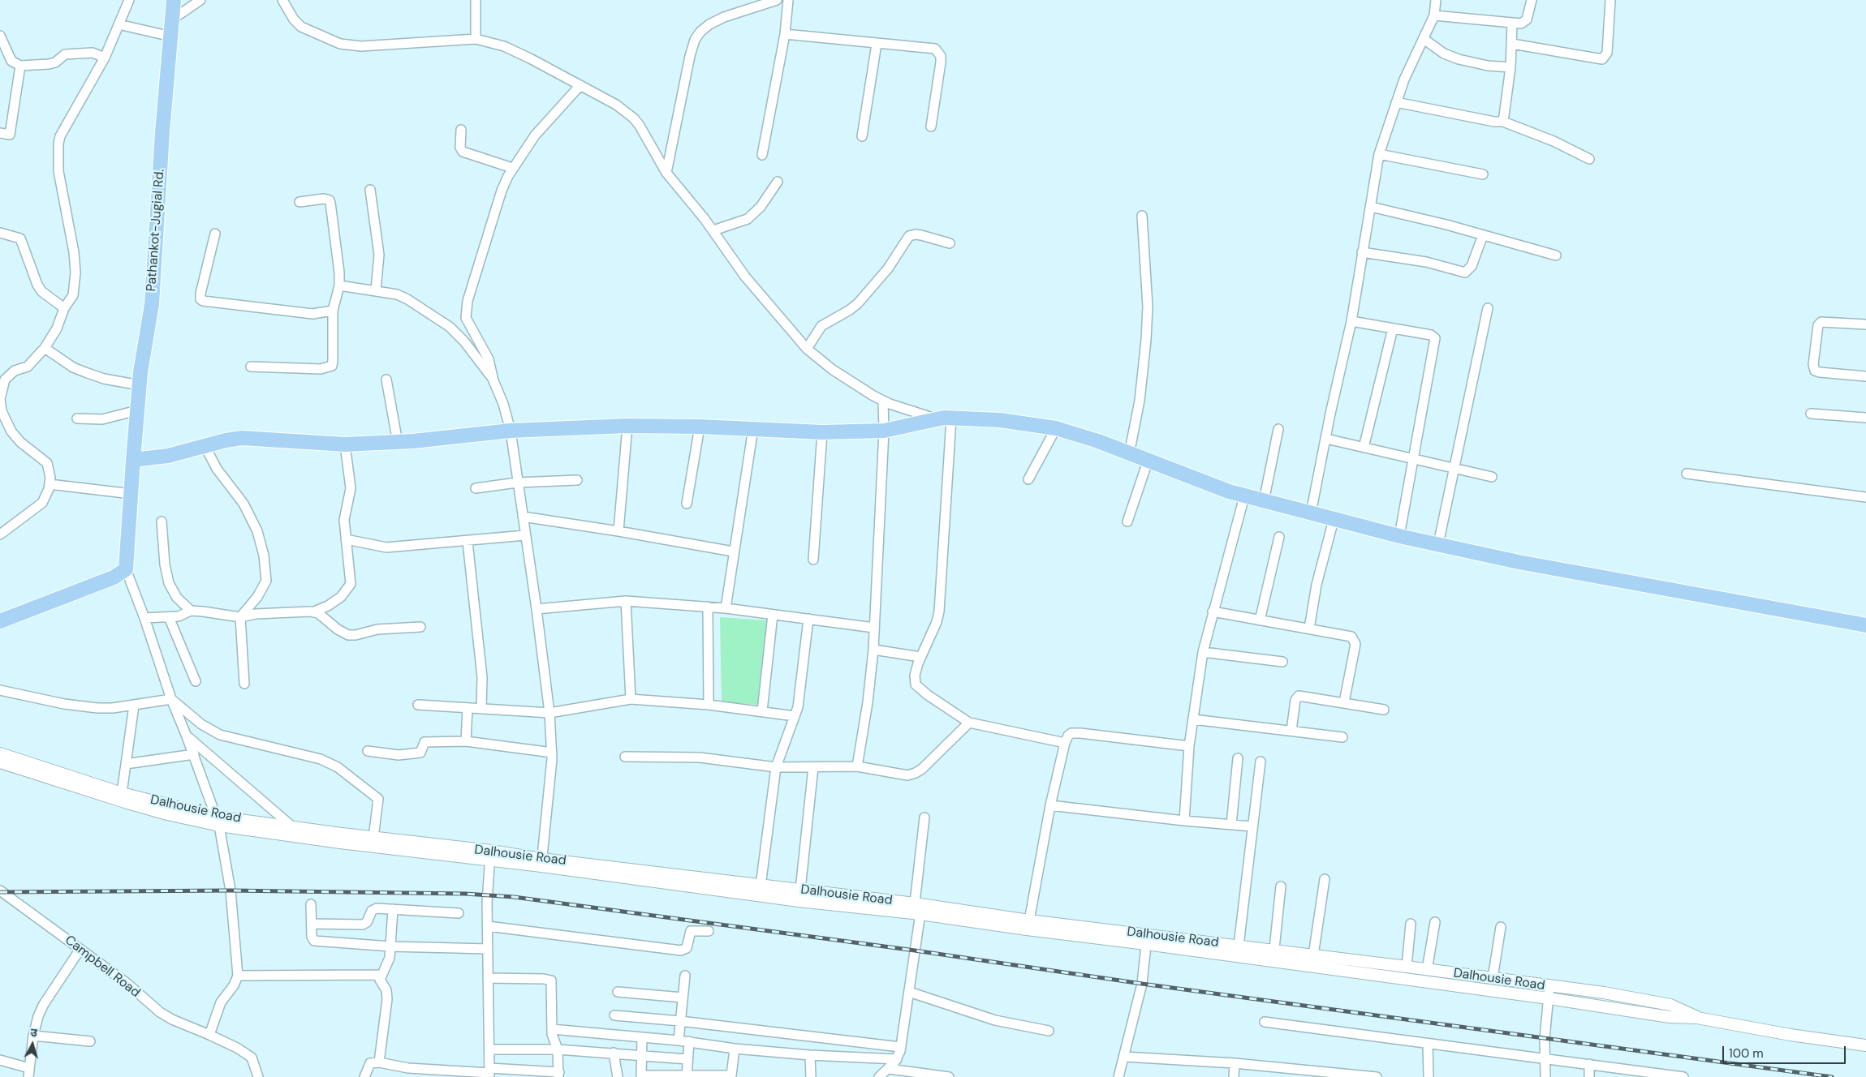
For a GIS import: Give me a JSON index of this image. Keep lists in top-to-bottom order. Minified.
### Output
{"streets":{"main road":["Pathankot-Jugial Rd."],"street":["Dalhousie Road","Campbell Road"]},"scale_bar":"100 m","north":"top"}
